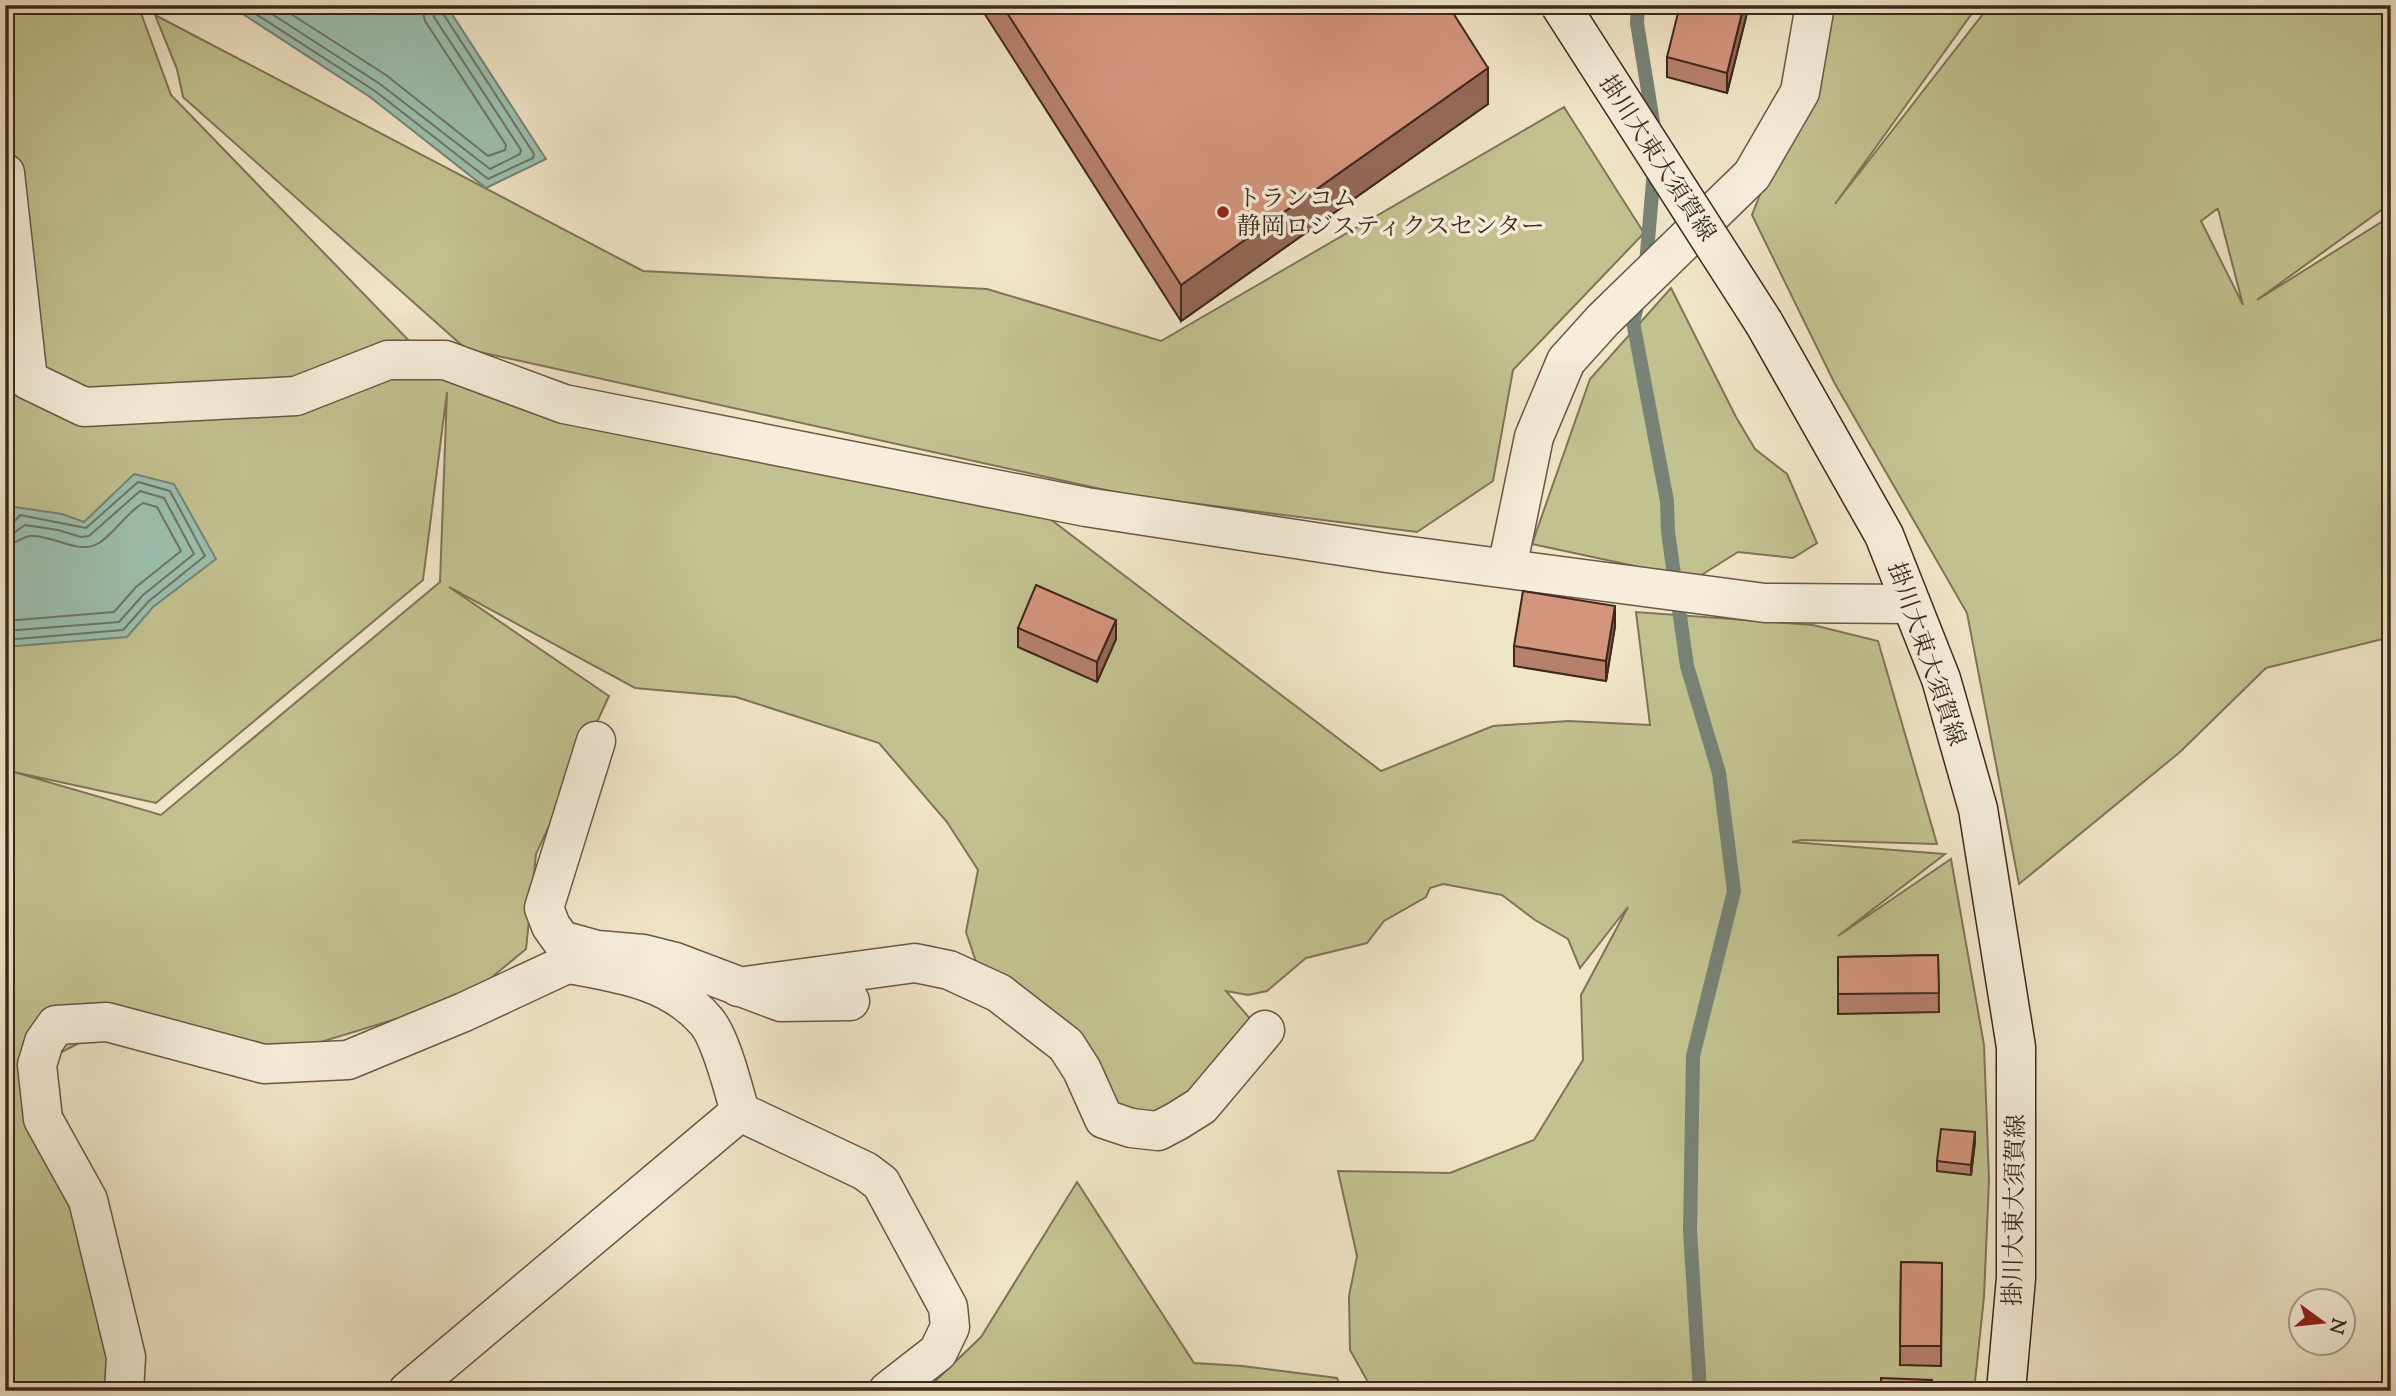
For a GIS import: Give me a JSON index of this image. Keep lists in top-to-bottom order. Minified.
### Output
{"streets":{"street":["掛川大東大須賀線"]},"places":["トランコム 静岡ロジスティクスセンター"],"north":"right"}
